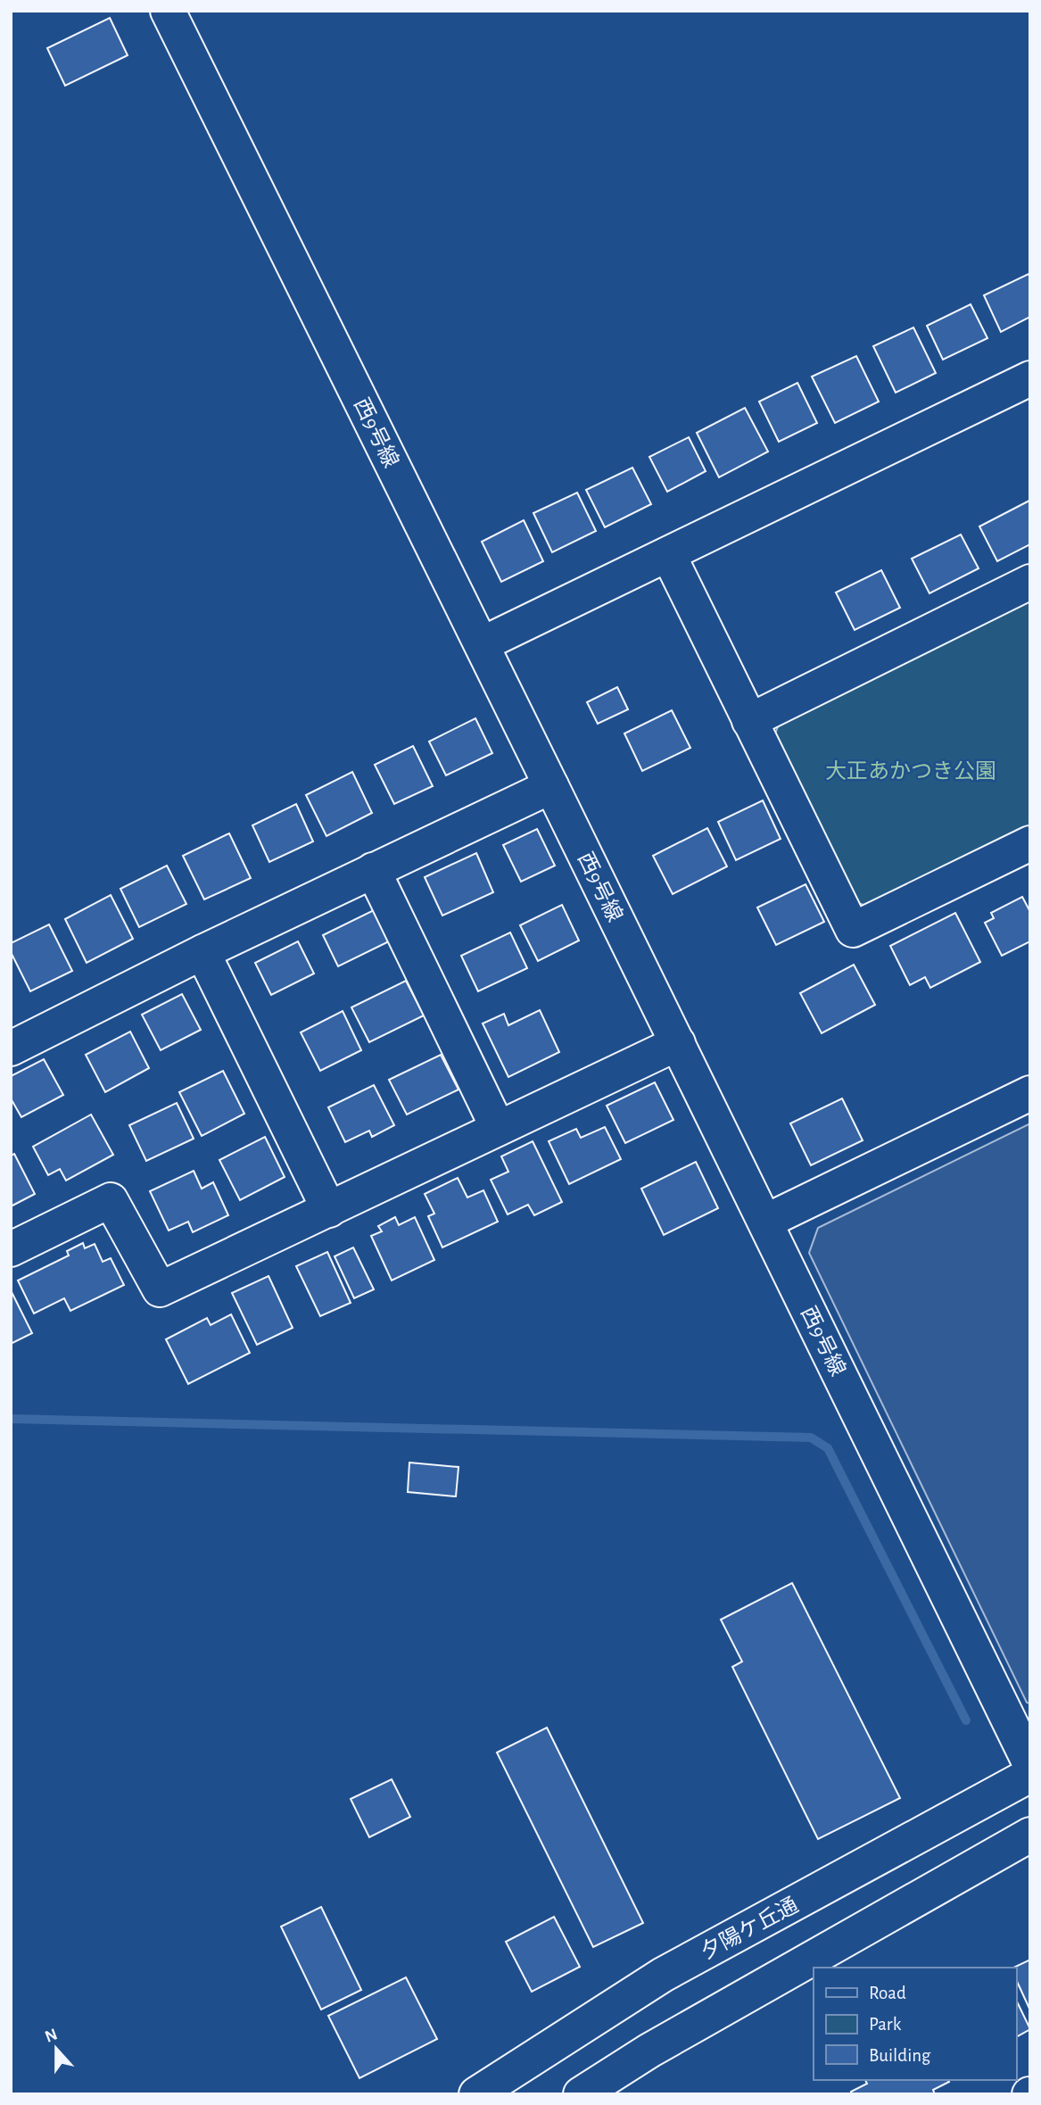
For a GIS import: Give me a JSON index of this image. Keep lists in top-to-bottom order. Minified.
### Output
{"streets":{"street":["西9号線","夕陽ケ丘通"]},"parks":["大正あかつき公園"],"legend":["Road","Park","Building"],"north":"top"}
